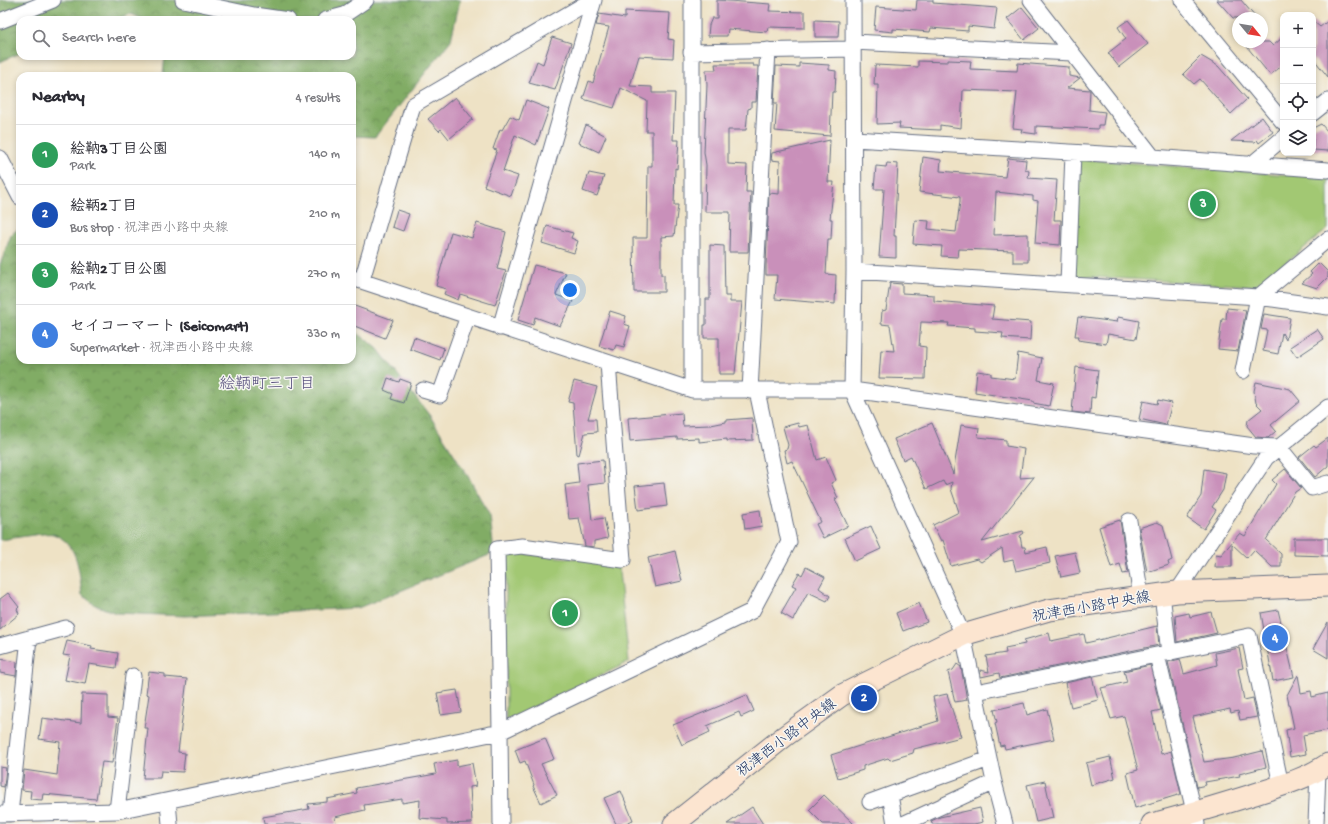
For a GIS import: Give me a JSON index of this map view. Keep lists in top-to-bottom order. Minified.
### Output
{"streets":{"main road":["祝津西小路中央線"]},"districts":["絵鞆町三丁目"],"north":"bottom right","page":{"map_buttons":["+","−"],"search":"Search here","heading":["Nearby","4 results"],"list":[{"mark":"1","name":"絵靹3丁目公園","note":"Park","value":"140 m"},{"mark":"2","name":"絵鞆2丁目","note":"Bus stop · 祝津西小路中央線","value":"210 m"},{"mark":"3","name":"絵靹2丁目公園","note":"Park","value":"270 m"},{"mark":"4","name":"セイコーマート (Seicomart)","note":"Supermarket · 祝津西小路中央線","value":"330 m"}],"pins":["3","1","4","2"]}}
